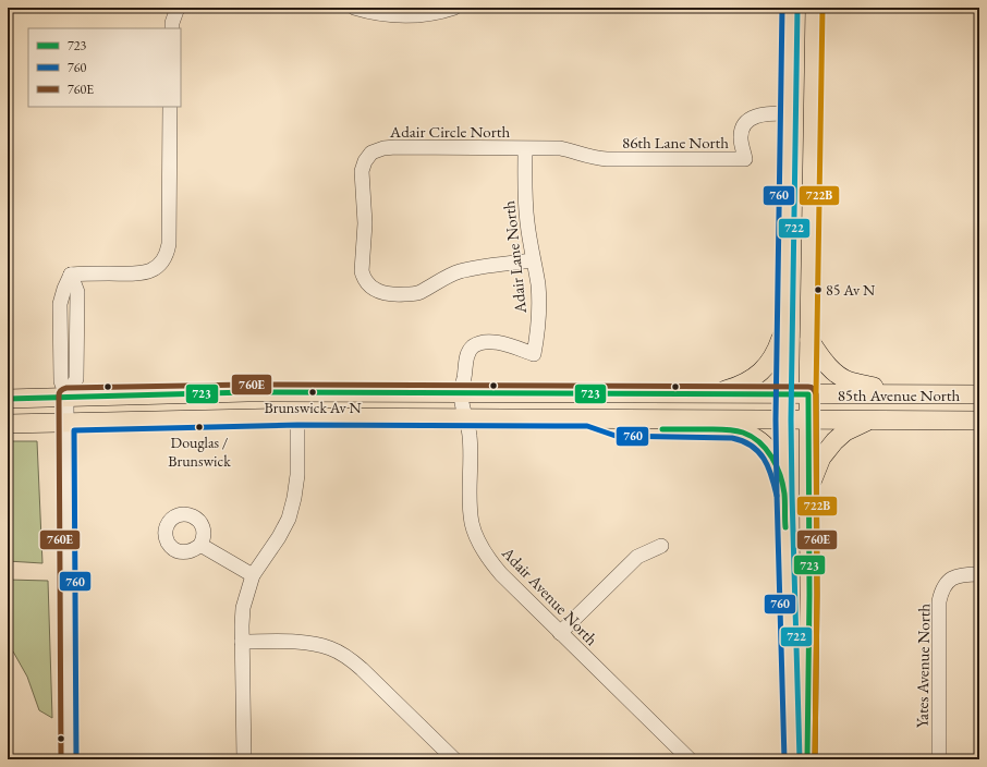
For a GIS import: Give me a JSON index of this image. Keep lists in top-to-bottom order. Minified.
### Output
{"streets":{"main road":["85th Avenue North"],"street":["Adair Circle North","86th Lane North","Adair Lane North","Adair Avenue North","Yates Avenue North"]},"crossings":[["Adair Circle North","86th Lane North"],["Adair Circle North","Adair Lane North"],["86th Lane North","Adair Lane North"],["Adair Lane North","85th Avenue North"],["Adair Lane North","Adair Avenue North"],["85th Avenue North","Adair Avenue North"]],"places":["85 Av N","Brunswick Av N","Douglas / Brunswick"],"lines":["transit line 760","transit line 722","transit line 722B","transit line 760E","transit line 723"],"legend":["723","760","760E"]}
